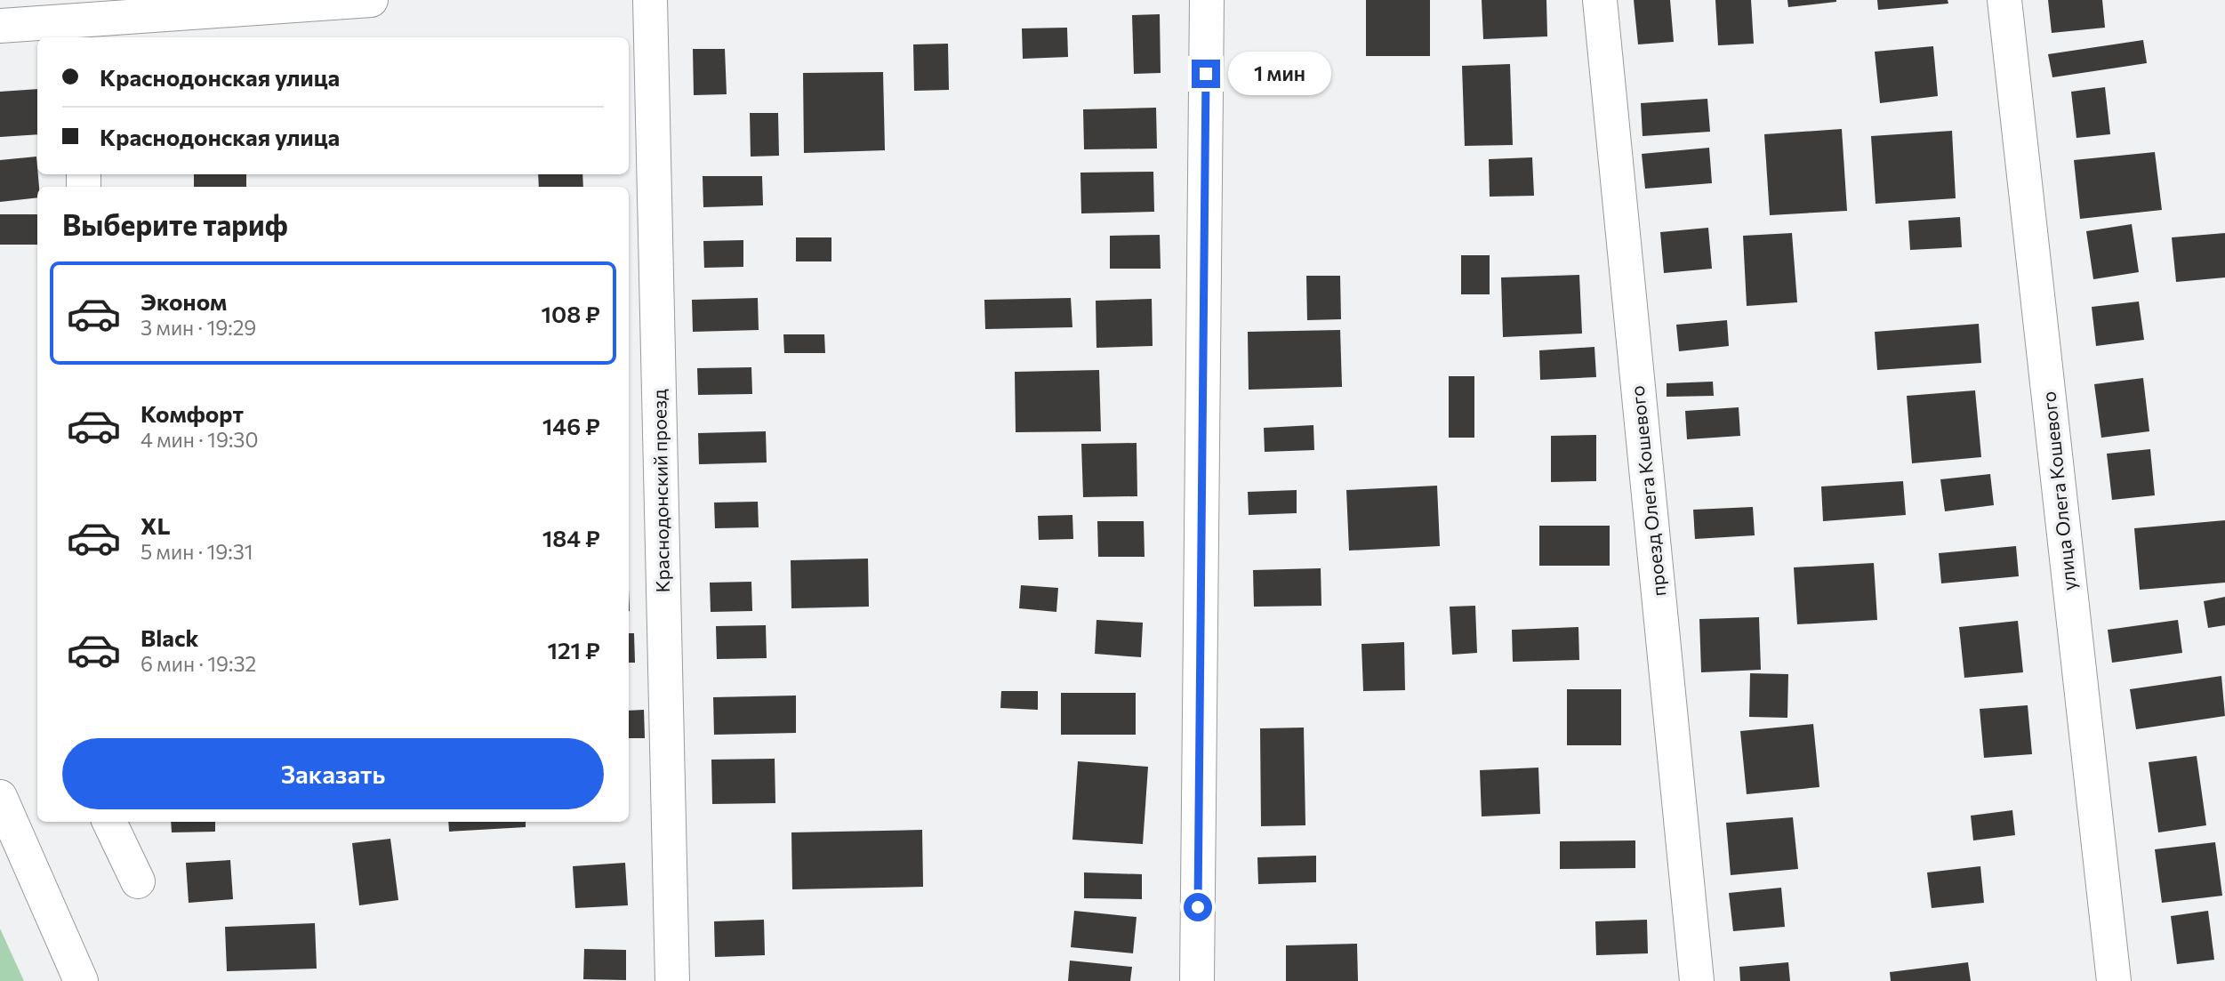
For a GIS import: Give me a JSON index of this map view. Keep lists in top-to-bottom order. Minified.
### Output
{"streets":{"street":["Краснодонский проезд","проезд Олега Кошевого","улица Олега Кошевого"]},"page":{"banner":["Краснодонская улица","Краснодонская улица"],"bubble":"1 мин","heading":"Выберите тариф","list":[{"name":"Эконом","note":"3 мин · 19:29","value":"108 ₽"},{"name":"Комфорт","note":"4 мин · 19:30","value":"146 ₽"},{"name":"XL","note":"5 мин · 19:31","value":"184 ₽"},{"name":"Black","note":"6 мин · 19:32","value":"121 ₽"}],"buttons":"Заказать"}}
